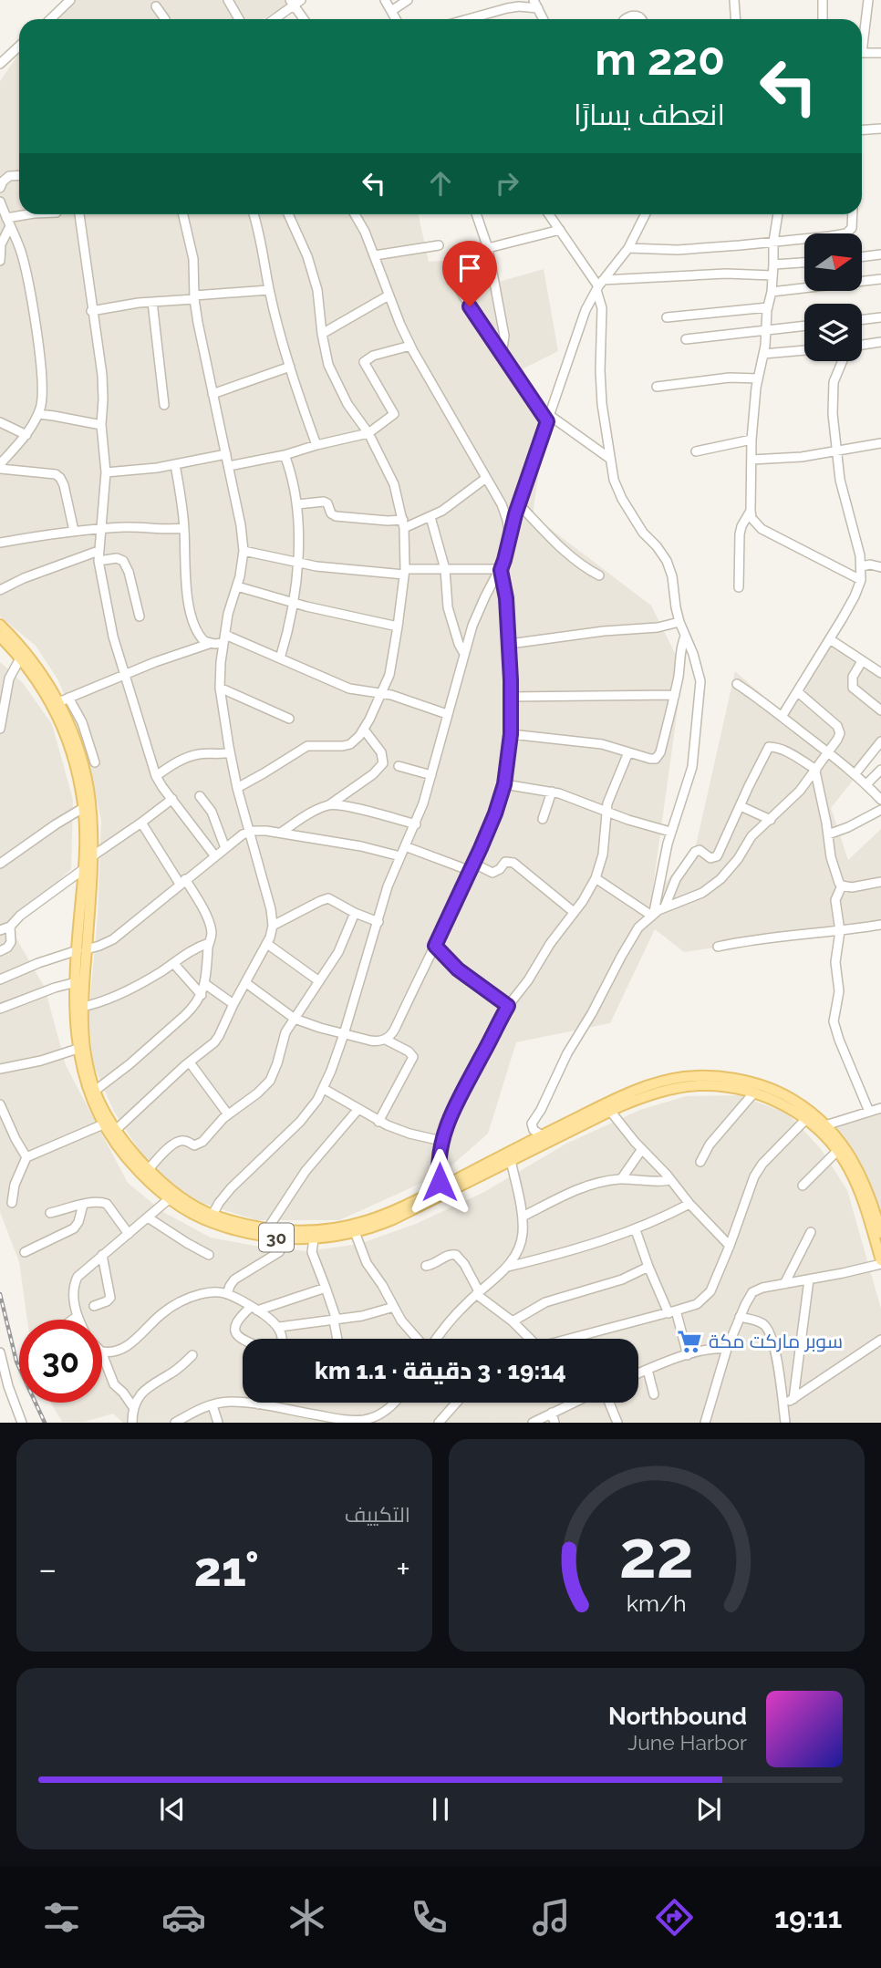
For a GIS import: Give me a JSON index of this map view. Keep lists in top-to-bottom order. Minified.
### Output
{"streets":{"main road":["30"]},"places":{"supermarket":["سوبر ماركت مكة"]},"north":"right","page":{"turn":["220 m","انعطف يسارًا"],"limit":"30","trip":"19:14 · 3 دقيقة · 1.1 km","tile":"التكييف","heat":["−","21°","+"],"song":["Northbound","June Harbor"],"tabs":"19:11","gauge":["22","km/h"]}}
